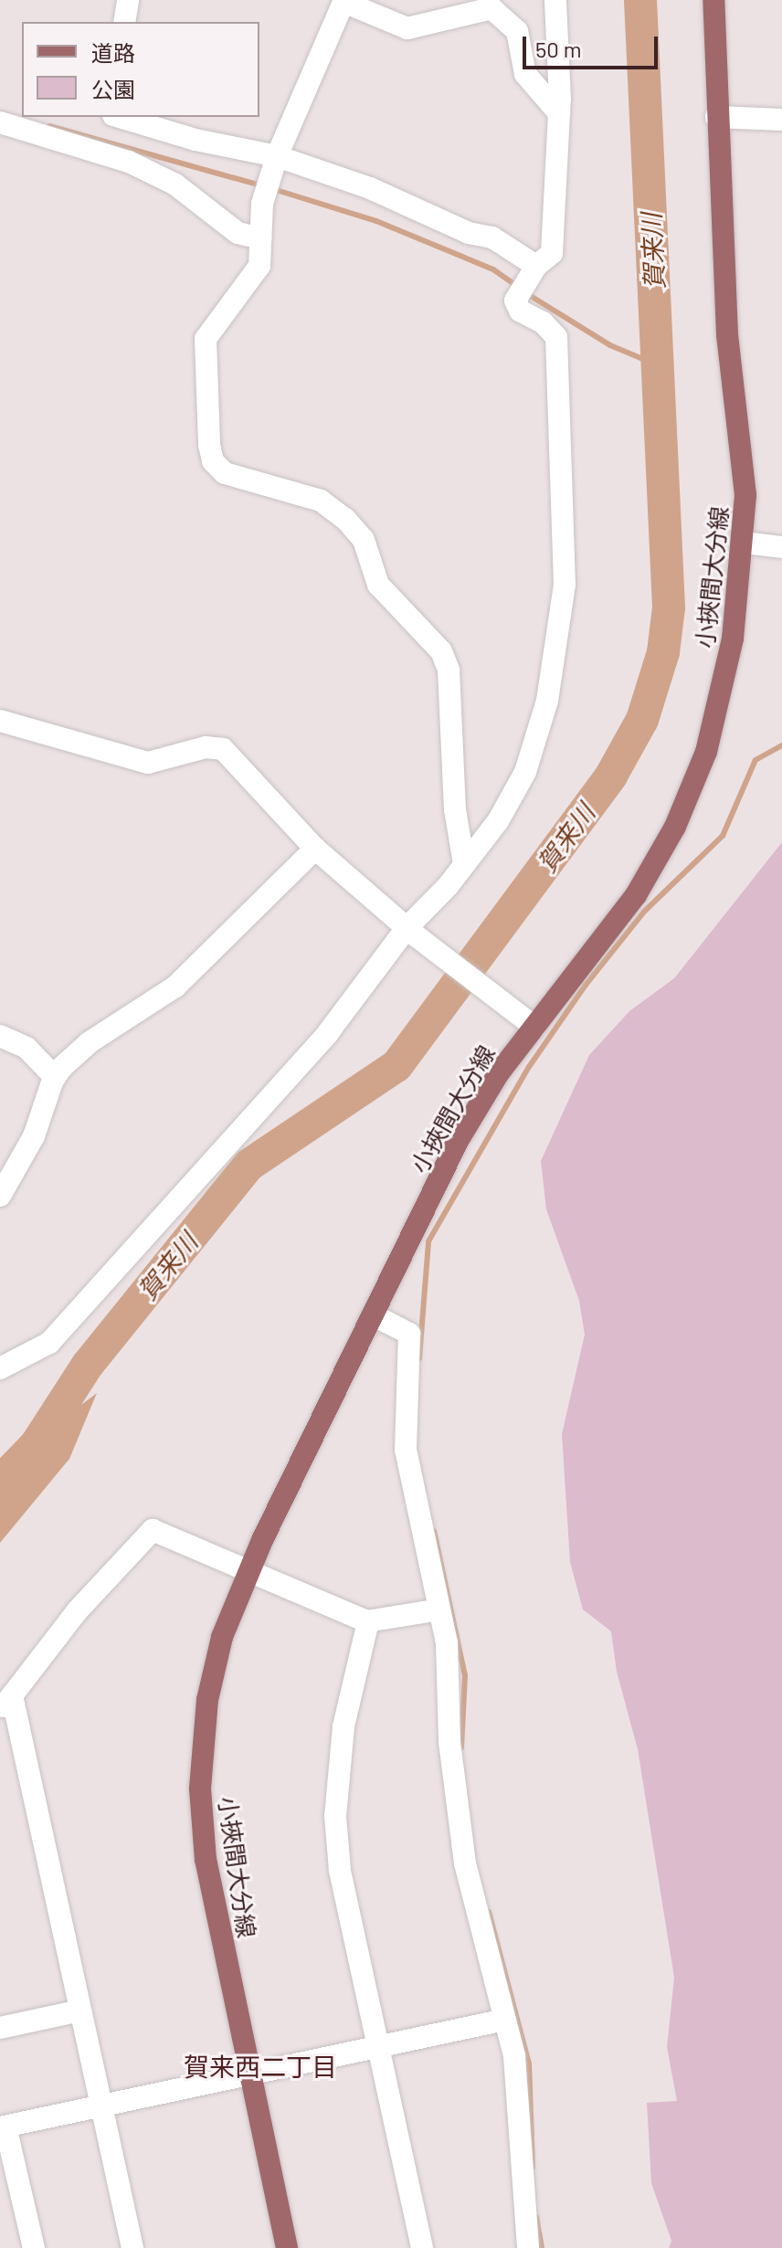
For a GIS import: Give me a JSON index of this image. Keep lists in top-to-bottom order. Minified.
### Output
{"streets":{"main road":["小挾間大分線"]},"districts":["賀来西二丁目"],"water":["賀来川"],"legend":["道路","公園"],"scale_bar":"50 m"}
